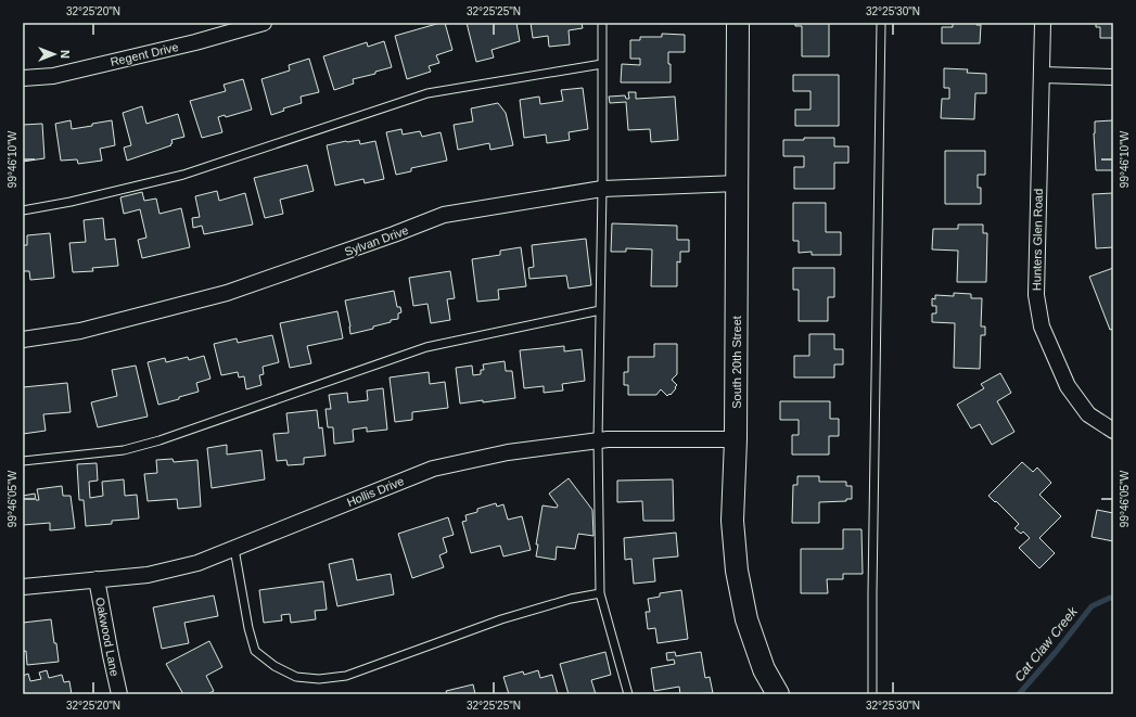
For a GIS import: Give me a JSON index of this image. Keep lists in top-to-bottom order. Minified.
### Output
{"streets":{"street":["Regent Drive","Hunters Glen Road","Sylvan Drive","South 20th Street","Hollis Drive","Oakwood Lane"]},"crossings":[["Sylvan Drive","South 20th Street"],["South 20th Street","Hollis Drive"],["Hollis Drive","Oakwood Lane"]],"water":["Cat Claw Creek"],"north":"right","coordinates":["32°25'20\"N","32°25'25\"N","32°25'30\"N","99°46'10\"W","99°46'05\"W"]}
